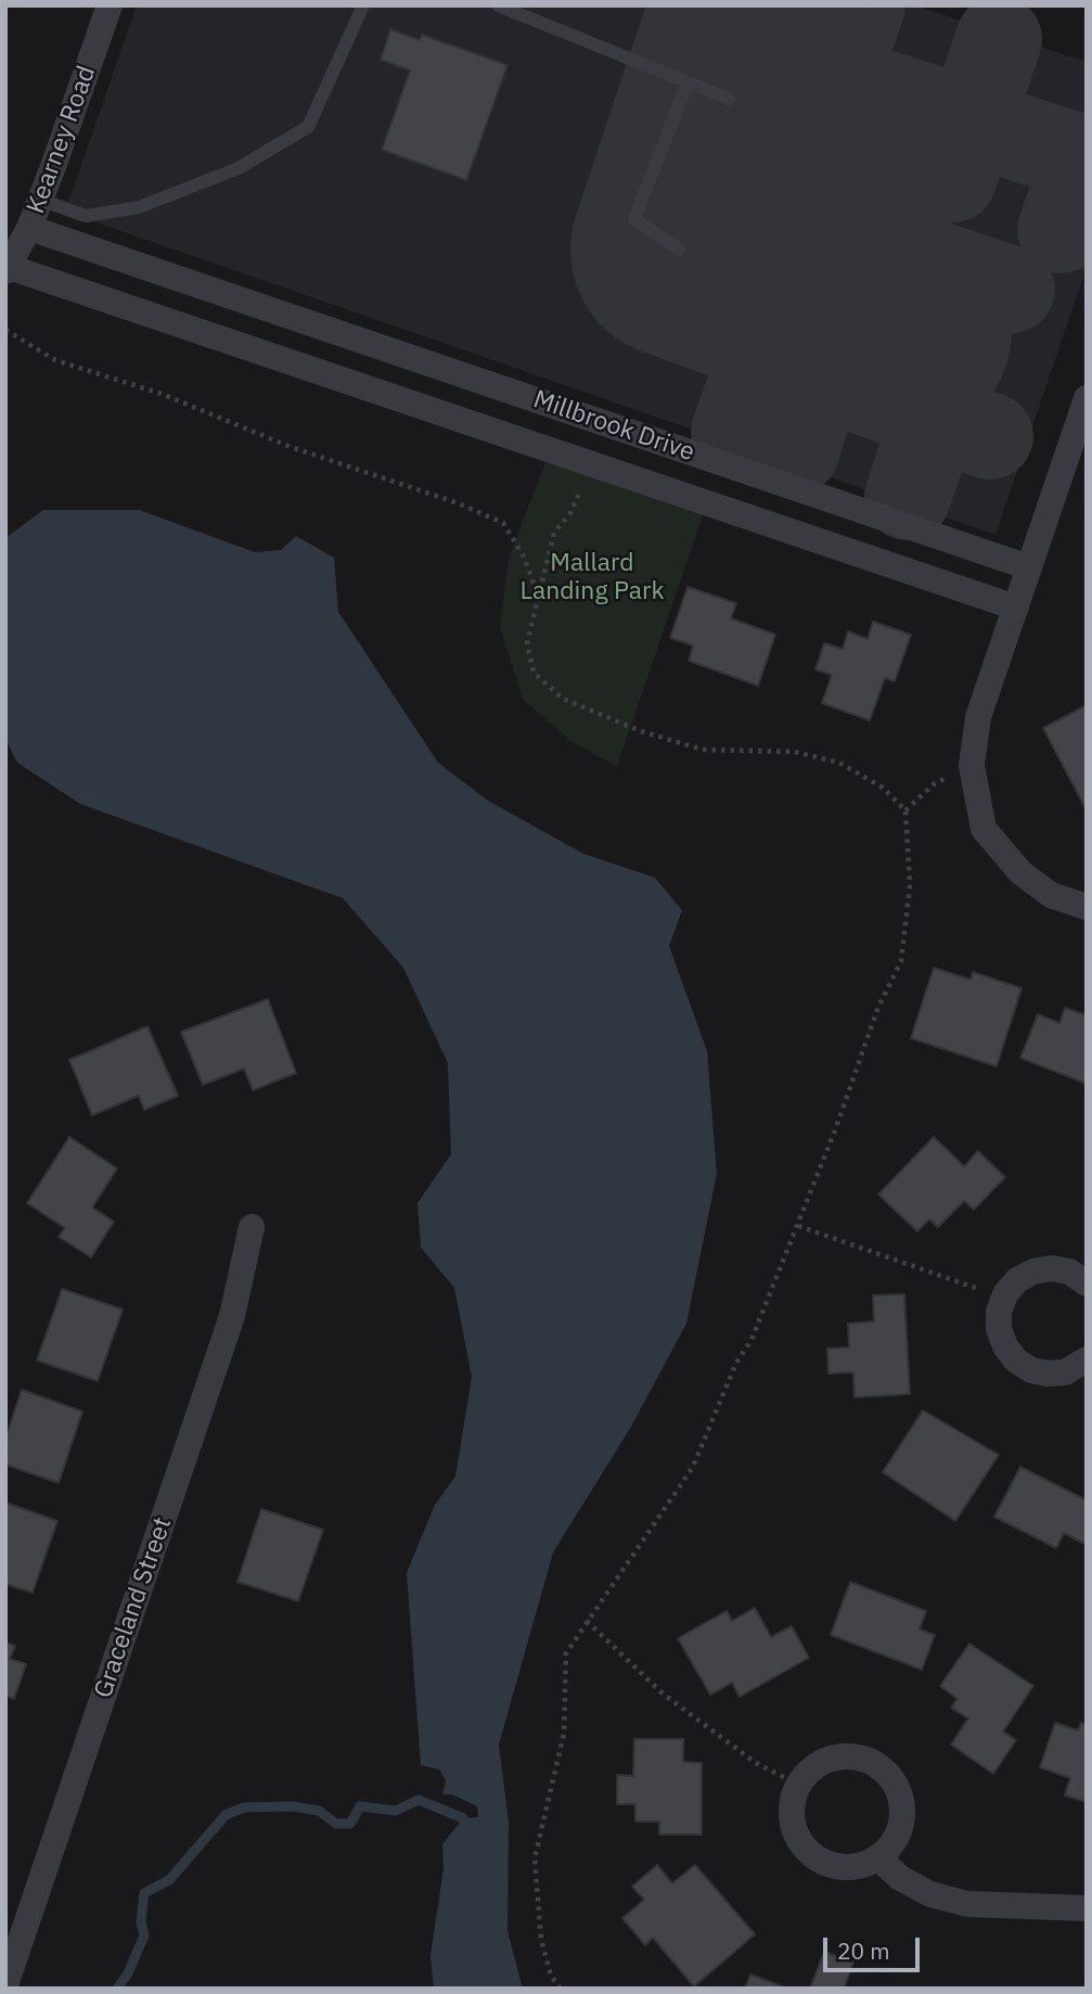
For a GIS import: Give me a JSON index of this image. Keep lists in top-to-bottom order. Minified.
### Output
{"streets":{"street":["Kearney Road","Millbrook Drive","Graceland Street"]},"crossings":[["Kearney Road","Millbrook Drive"]],"parks":["Mallard Landing Park"],"scale_bar":"20 m"}
